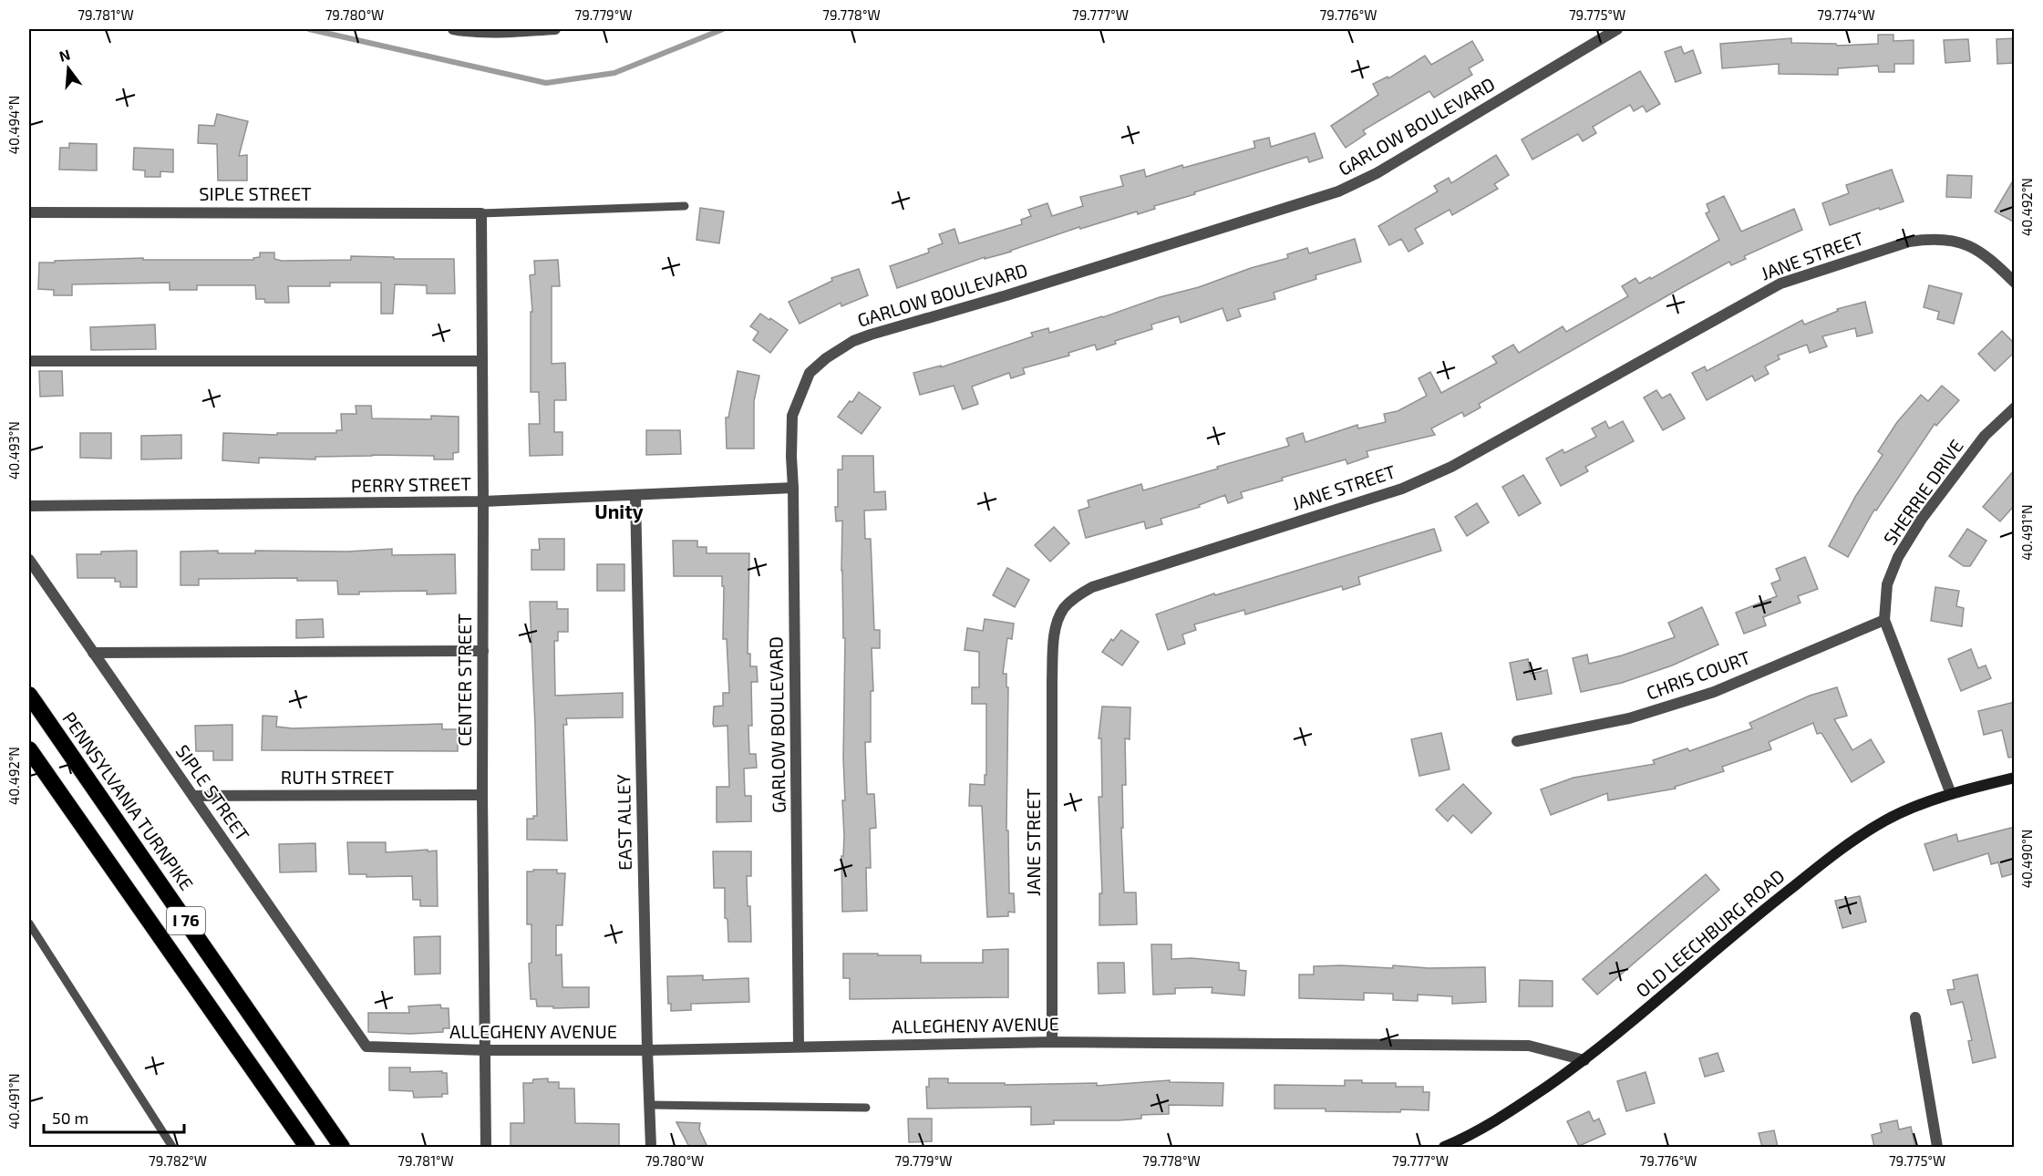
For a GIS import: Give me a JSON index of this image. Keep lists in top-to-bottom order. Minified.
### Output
{"streets":{"highway":["PENNSYLVANIA TURNPIKE","I 76"],"street":["GARLOW BOULEVARD","SIPLE STREET","JANE STREET","PERRY STREET","SHERRIE DRIVE","CHRIS COURT","CENTER STREET","RUTH STREET","EAST ALLEY","OLD LEECHBURG ROAD","ALLEGHENY AVENUE"]},"crossings":[["GARLOW BOULEVARD","PERRY STREET"],["GARLOW BOULEVARD","ALLEGHENY AVENUE"],["SIPLE STREET","CENTER STREET"],["SIPLE STREET","RUTH STREET"],["SIPLE STREET","ALLEGHENY AVENUE"],["JANE STREET","ALLEGHENY AVENUE"],["PERRY STREET","CENTER STREET"],["PERRY STREET","EAST ALLEY"],["SHERRIE DRIVE","CHRIS COURT"],["SHERRIE DRIVE","OLD LEECHBURG ROAD"],["CENTER STREET","RUTH STREET"],["CENTER STREET","ALLEGHENY AVENUE"],["EAST ALLEY","ALLEGHENY AVENUE"],["OLD LEECHBURG ROAD","ALLEGHENY AVENUE"]],"districts":["Unity"],"scale_bar":"50 m","north":"top","coordinates":["79.781°W","79.780°W","79.779°W","79.778°W","79.777°W","79.776°W","79.775°W","79.774°W","40.494°N","40.492°N","40.493°N","40.491°N","40.490°N","79.782°W"]}
